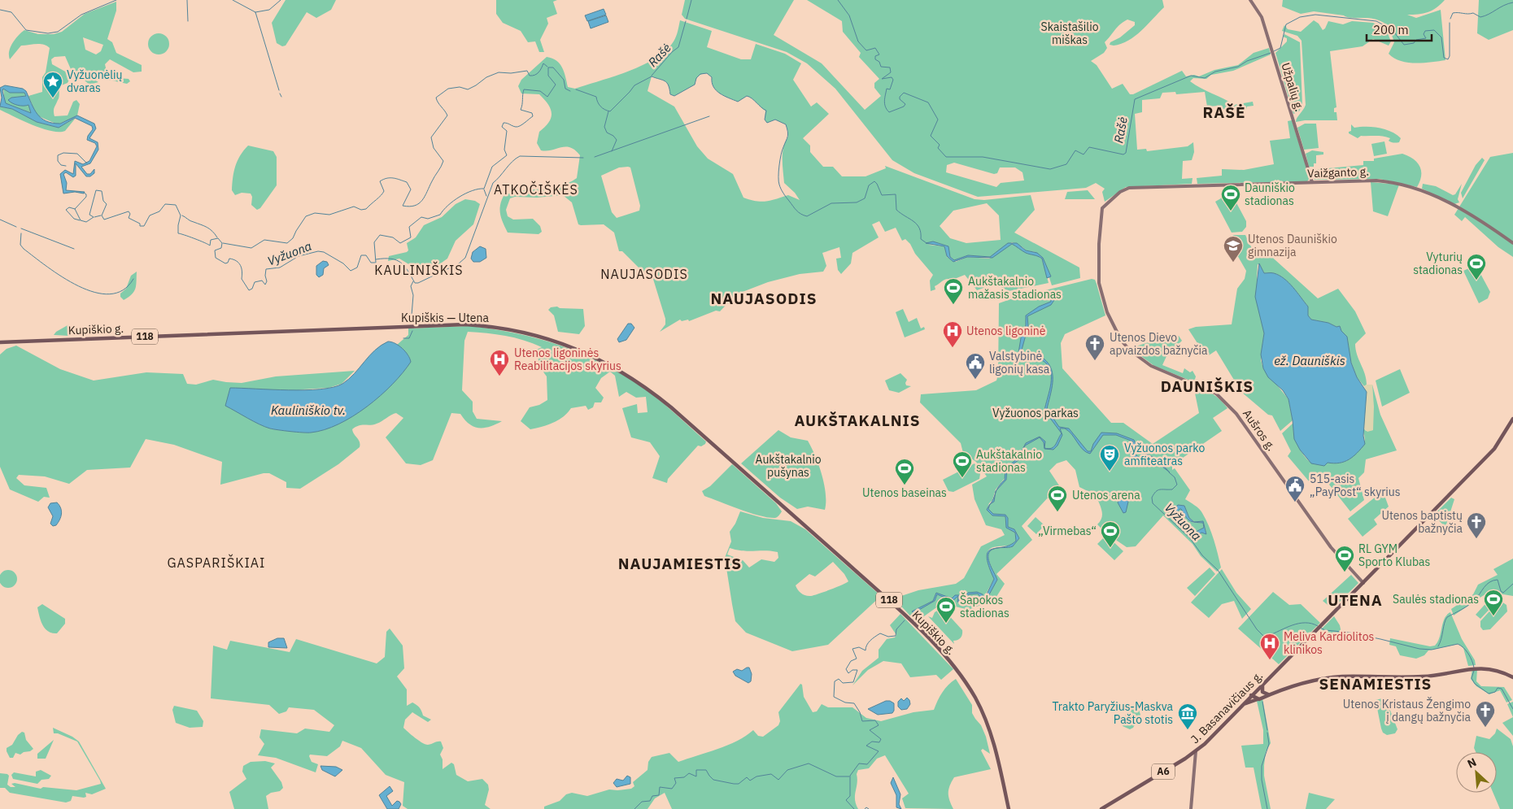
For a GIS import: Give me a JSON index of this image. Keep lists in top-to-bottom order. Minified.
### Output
{"streets":{"main road":["Kupiškis — Utena","Kupiškio g.","118","J. Basanavičiaus g.","A6"],"street":["Užpalių g.","Vaižganto g.","Aušros g."]},"crossings":[["Užpalių g.","Vaižganto g."],["Vaižganto g.","Aušros g."],["Kupiškis — Utena","Kupiškio g."],["Aušros g.","J. Basanavičiaus g."]],"districts":["RAŠĖ","ATKOČIŠKĖS","KAULINIŠKIS","NAUJASODIS","NAUJASODIS","DAUNIŠKIS","AUKŠTAKALNIS","GASPARIŠKIAI","NAUJAMIESTIS","UTENA","SENAMIESTIS"],"water":["Rašė","Vyžuona","ež. Dauniškis","Kauliniškio tv."],"parks":["Skaistašilio miškas","Vyžuonos parkas","Aukštakalnio pušynas"],"places":{"place":["Vyžuonėlių dvaras"],"sports":["Dauniškio stadionas","Vyturių stadionas","Aukštakalnio mažasis stadionas","Aukštakalnio stadionas","Utenos baseinas","Utenos arena","„Virmebas“","RL GYM Sporto Klubas","Saulės stadionas","Šapokos stadionas"],"school or university":["Utenos Dauniškio gimnazija"],"hospital":["Utenos ligoninė","Utenos ligoninės Reabilitacijos skyrius","Meliva Kardiolitos klinikos"],"church":["Utenos Dievo apvaizdos bažnyčia","Utenos baptistų bažnyčia","Utenos Kristaus Žengimo į dangų bažnyčia"],"public building":["Valstybinė ligonių kasa","515-asis „PayPost“ skyrius"],"theatre":["Vyžuonos parko amfiteatras"],"museum":["Trakto Paryžius-Maskva Pašto stotis"]},"scale_bar":"200 m","north":"top left"}
